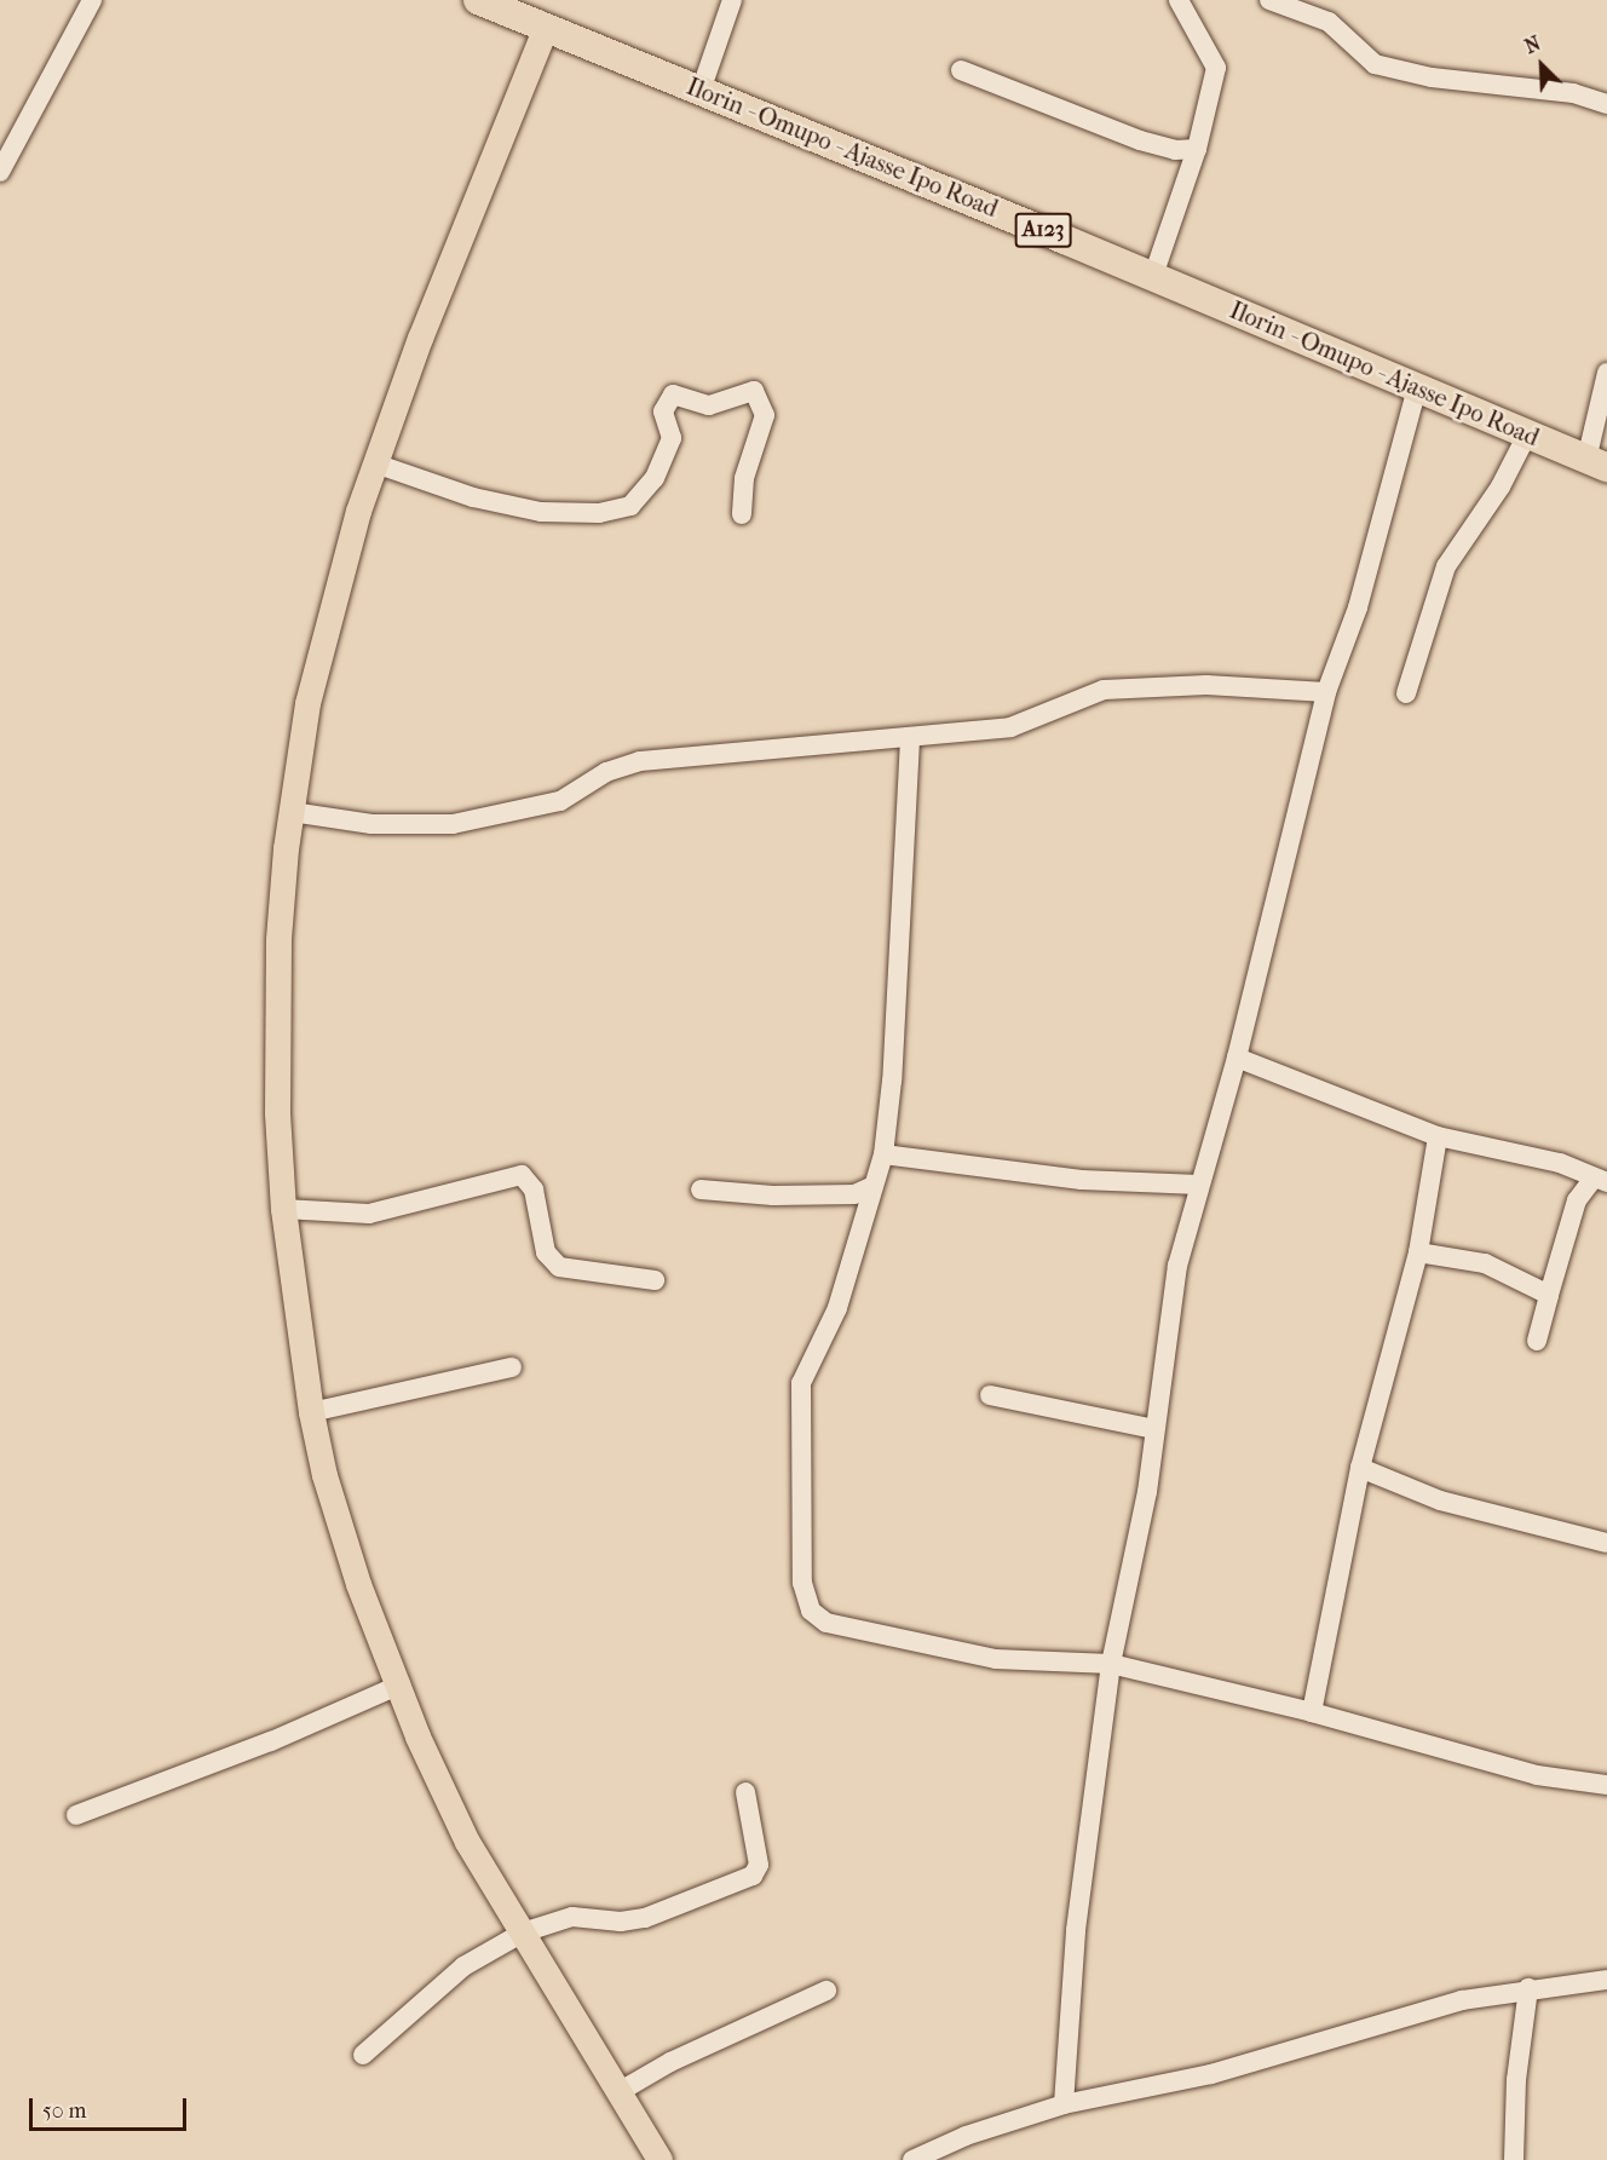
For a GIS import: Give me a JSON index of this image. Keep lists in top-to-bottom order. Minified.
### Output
{"streets":{"highway":["Ilorin - Omupo - Ajasse Ipo Road","A123"]},"scale_bar":"50 m","north":"top left"}
